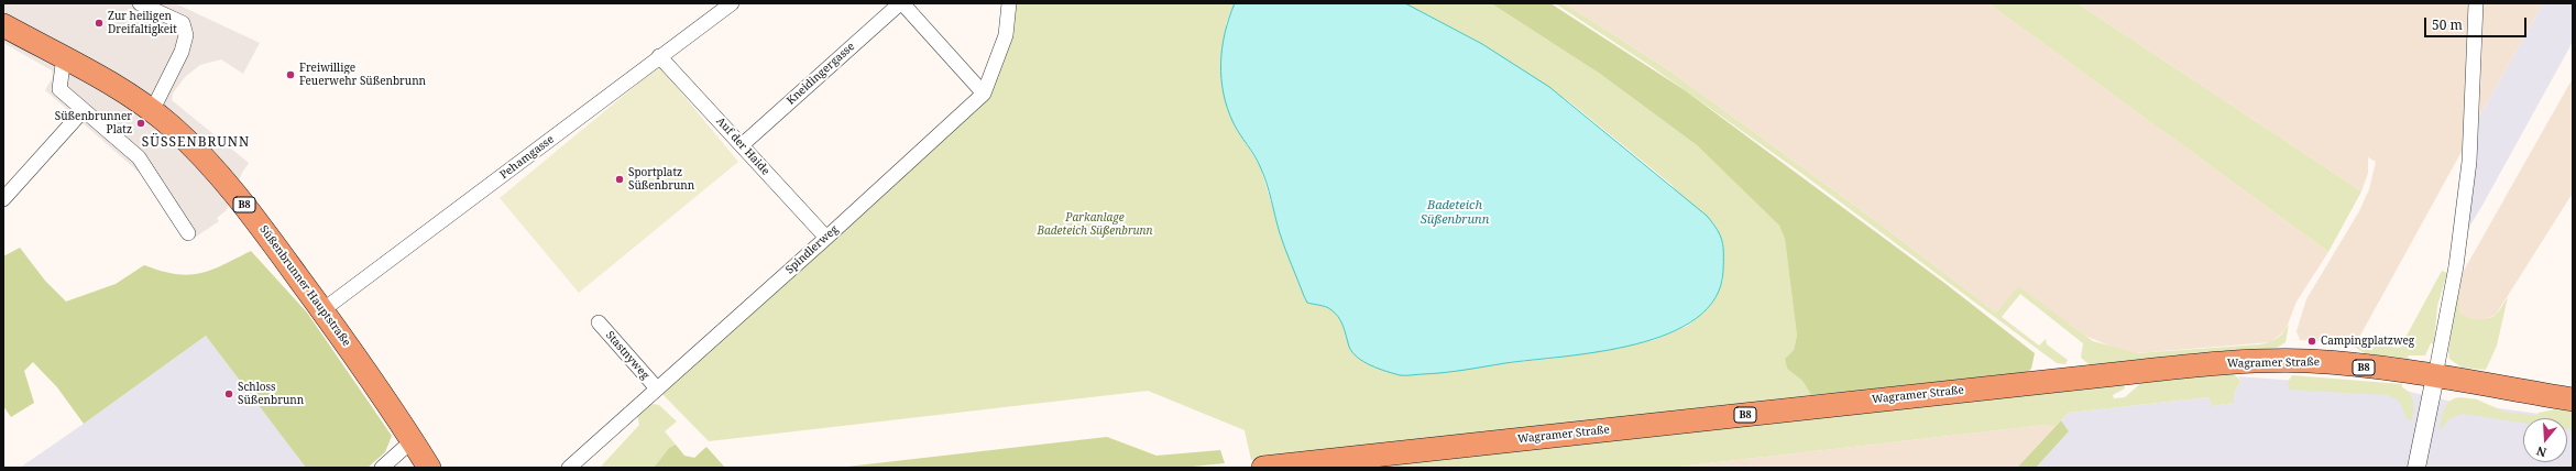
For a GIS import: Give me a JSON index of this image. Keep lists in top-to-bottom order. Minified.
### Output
{"streets":{"main road":["B8","Süßenbrunner Hauptstraße","Wagramer Straße"],"street":["Kneidingergasse","Auf der Haide","Pehamgasse","Spindlerweg","Stastnyweg"]},"crossings":[["Kneidingergasse","Auf der Haide"],["Auf der Haide","Pehamgasse"],["Auf der Haide","Spindlerweg"],["Pehamgasse","Süßenbrunner Hauptstraße"],["Spindlerweg","Stastnyweg"]],"districts":["SÜSSENBRUNN"],"water":["Badeteich Süßenbrunn"],"parks":["Parkanlage Badeteich Süßenbrunn"],"places":["Zur heiligen Dreifaltigkeit","Freiwillige Feuerwehr Süßenbrunn","Süßenbrunner Platz","Sportplatz Süßenbrunn","Campingplatzweg","Schloss Süßenbrunn"],"scale_bar":"50 m","north":"bottom"}
